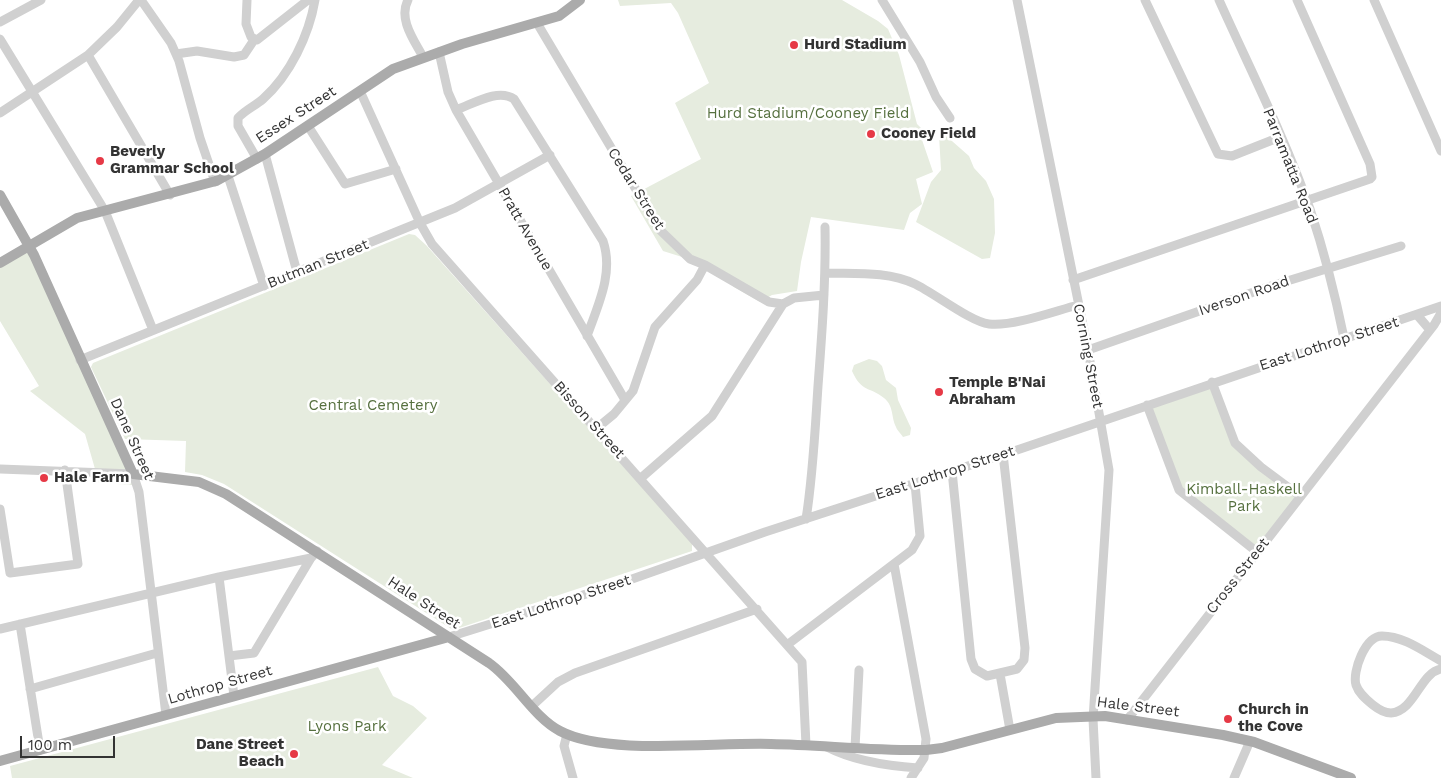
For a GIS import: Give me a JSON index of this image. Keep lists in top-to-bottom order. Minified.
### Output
{"streets":{"main road":["Essex Street","Dane Street","Hale Street","Lothrop Street"],"street":["Parramatta Road","Cedar Street","Pratt Avenue","Butman Street","Iverson Road","East Lothrop Street","Corning Street","Bisson Street","Cross Street"]},"crossings":[["Essex Street","Cedar Street"],["Essex Street","Pratt Avenue"],["Essex Street","Bisson Street"],["Essex Street","Dane Street"],["Parramatta Road","Iverson Road"],["Parramatta Road","East Lothrop Street"],["Pratt Avenue","Butman Street"],["Butman Street","Bisson Street"],["Butman Street","Dane Street"],["Iverson Road","Corning Street"],["East Lothrop Street","Corning Street"],["East Lothrop Street","Bisson Street"],["East Lothrop Street","Hale Street"],["East Lothrop Street","Lothrop Street"],["Corning Street","Hale Street"],["Bisson Street","Hale Street"],["Dane Street","Hale Street"],["Dane Street","Lothrop Street"],["Cross Street","Hale Street"],["Hale Street","Lothrop Street"]],"parks":["Hurd Stadium/Cooney Field","Central Cemetery","Kimball-Haskell Park","Lyons Park"],"places":["Hurd Stadium","Cooney Field","Beverly Grammar School","Temple B'Nai Abraham","Hale Farm","Church in the Cove","Dane Street Beach"],"scale_bar":"100 m"}
